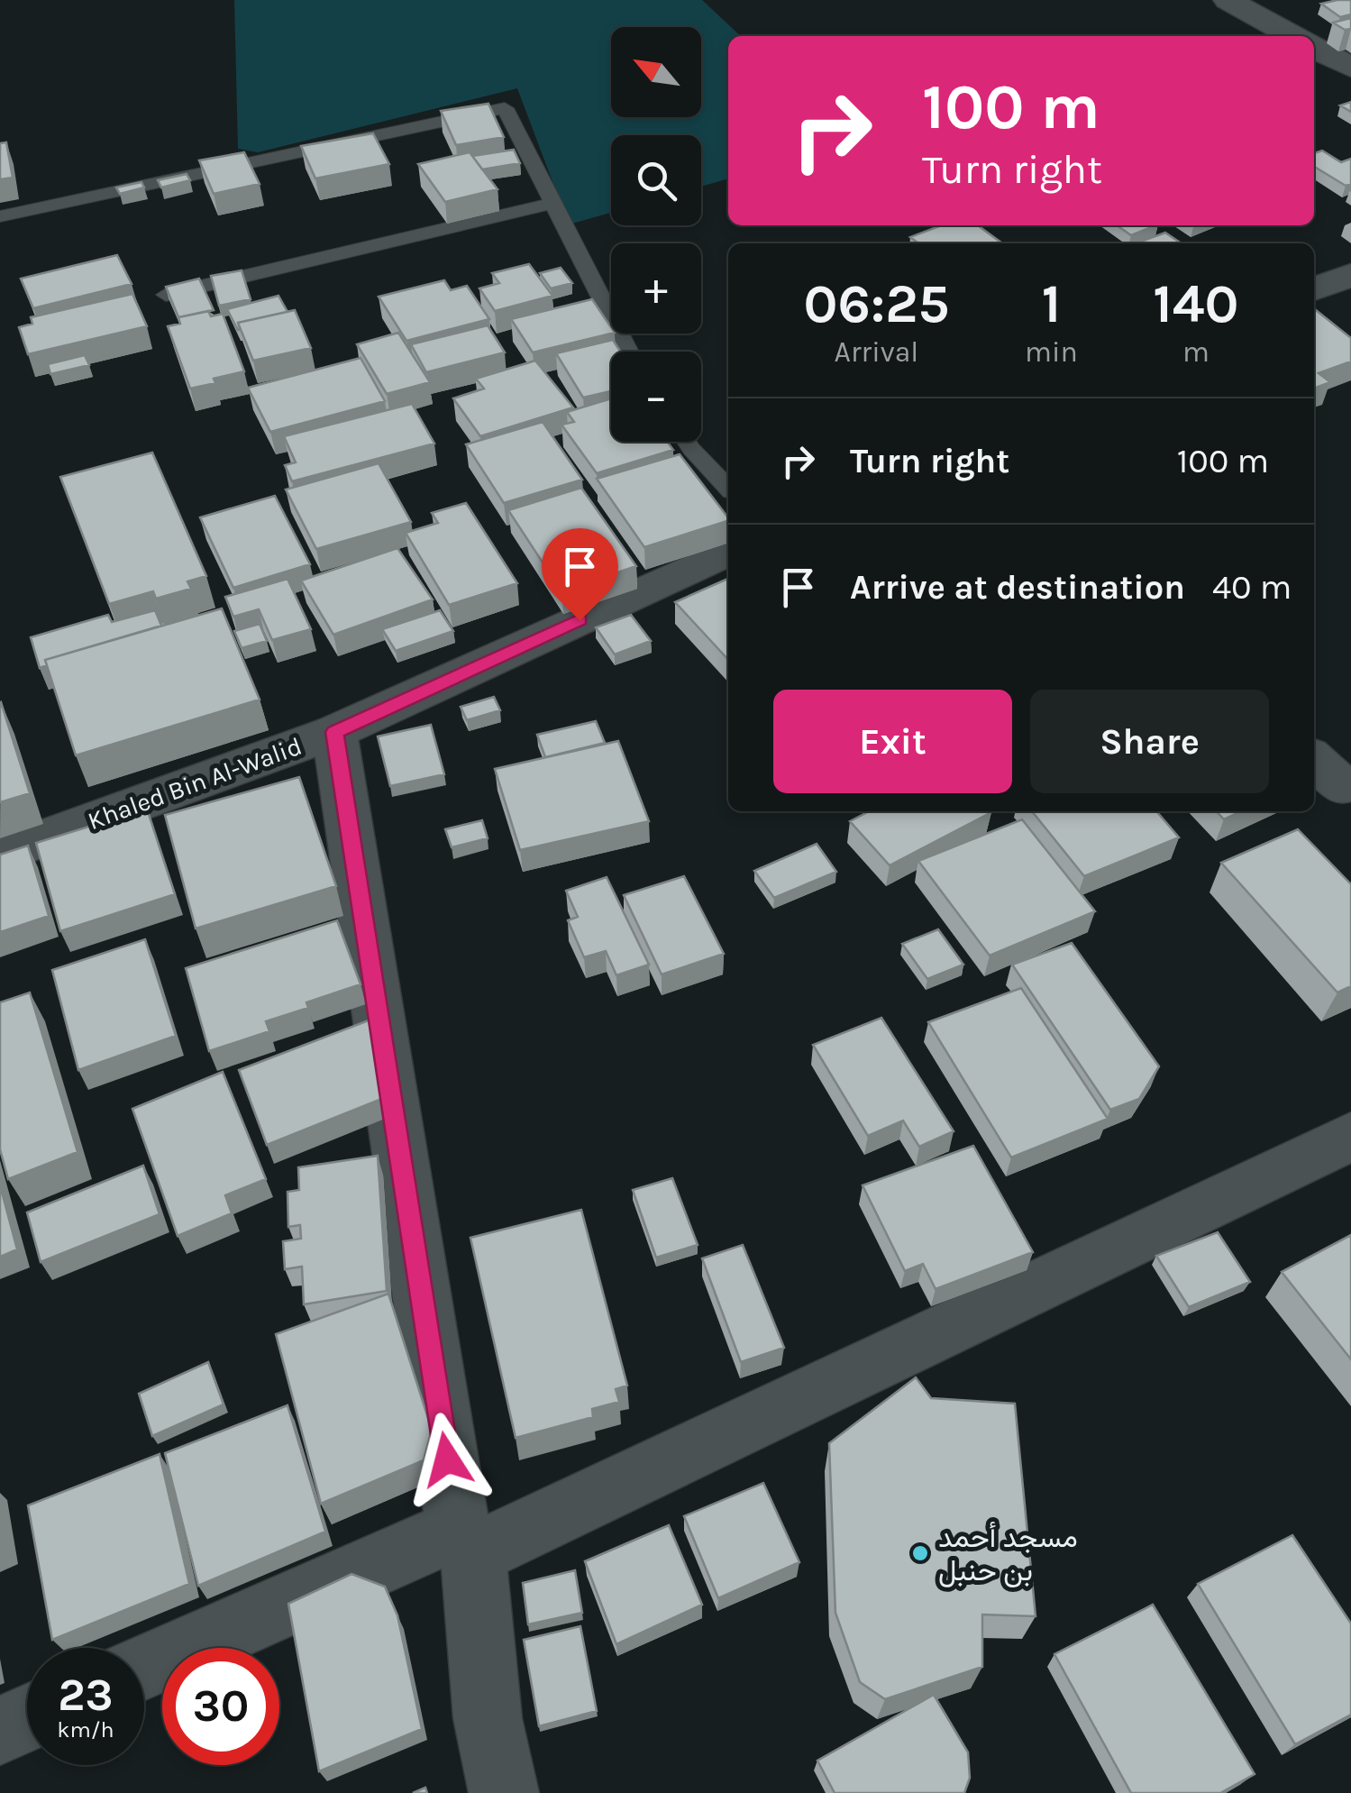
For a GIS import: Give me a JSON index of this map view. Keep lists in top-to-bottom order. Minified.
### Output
{"streets":{"street":["Khaled Bin Al-Walid"]},"places":["مسجد أحمد بن حنبل"],"north":"top left","page":{"map_buttons":["+","−"],"turn":["100 m","Turn right"],"eta":["06:25","Arrival","1","min","140","m"],"list":[{"name":"Turn right","value":"100 m"},{"name":"Arrive at destination","value":"40 m"}],"buttons":["Exit","Share"],"speed":"23 km/h","limit":"30"}}
